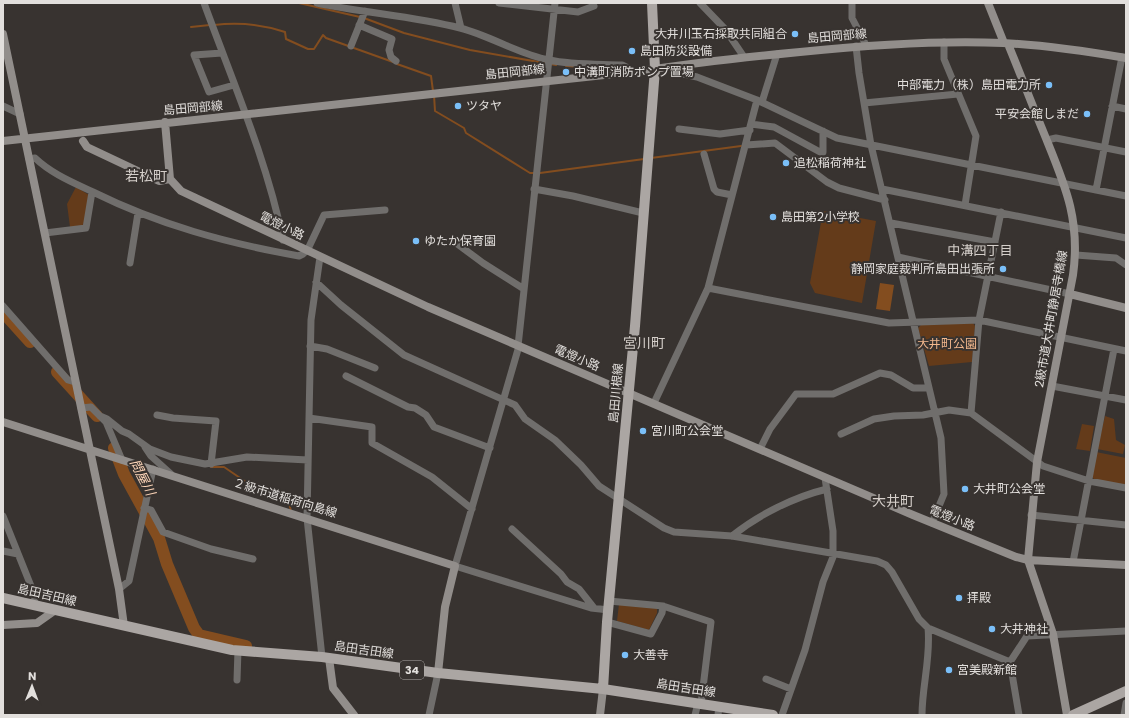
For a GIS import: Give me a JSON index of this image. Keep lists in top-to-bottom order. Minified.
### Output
{"streets":{"main road":["島田川根線","島田吉田線","34"],"street":["島田岡部線","電燈小路","2級市道大井町静居寺橋線","２級市道稲荷向島線"]},"crossings":[["島田岡部線","2級市道大井町静居寺橋線"],["島田岡部線","島田川根線"],["電燈小路","2級市道大井町静居寺橋線"],["電燈小路","島田川根線"],["島田川根線","島田吉田線"]],"districts":["若松町","中溝四丁目","宮川町","大井町"],"water":["問屋川"],"parks":["大井町公園"],"places":["大井川玉石採取共同組合","島田防災設備","中溝町消防ポンプ置場","中部電力（株）島田電力所","ツタヤ","平安会館しまだ","追松稲荷神社","島田第2小学校","ゆたか保育園","静岡家庭裁判所島田出張所","宮川町公会堂","大井町公会堂","拝殿","大井神社","大善寺","宮美殿新館"],"north":"top"}
